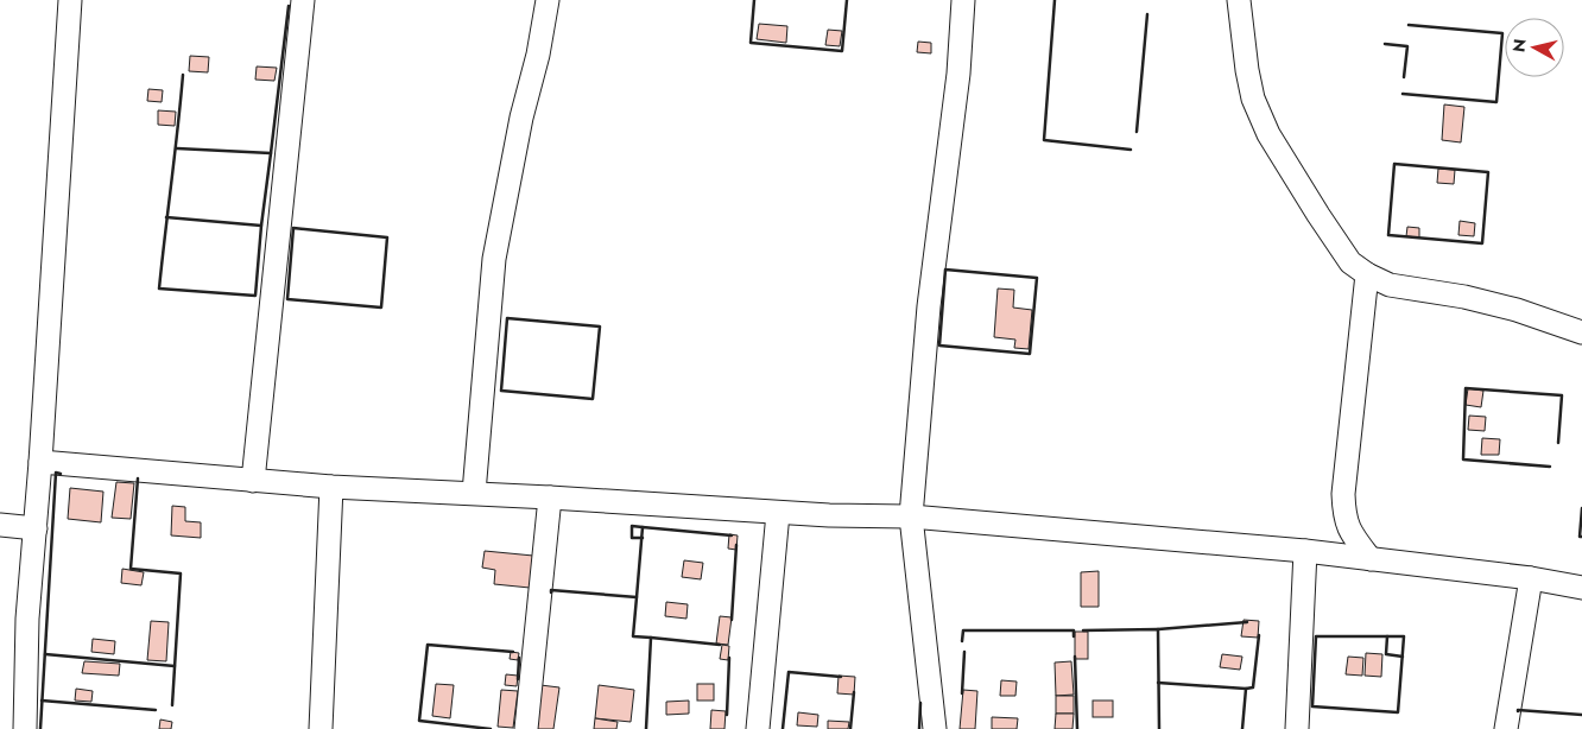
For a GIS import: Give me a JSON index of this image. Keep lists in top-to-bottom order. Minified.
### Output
{"north":"left"}
